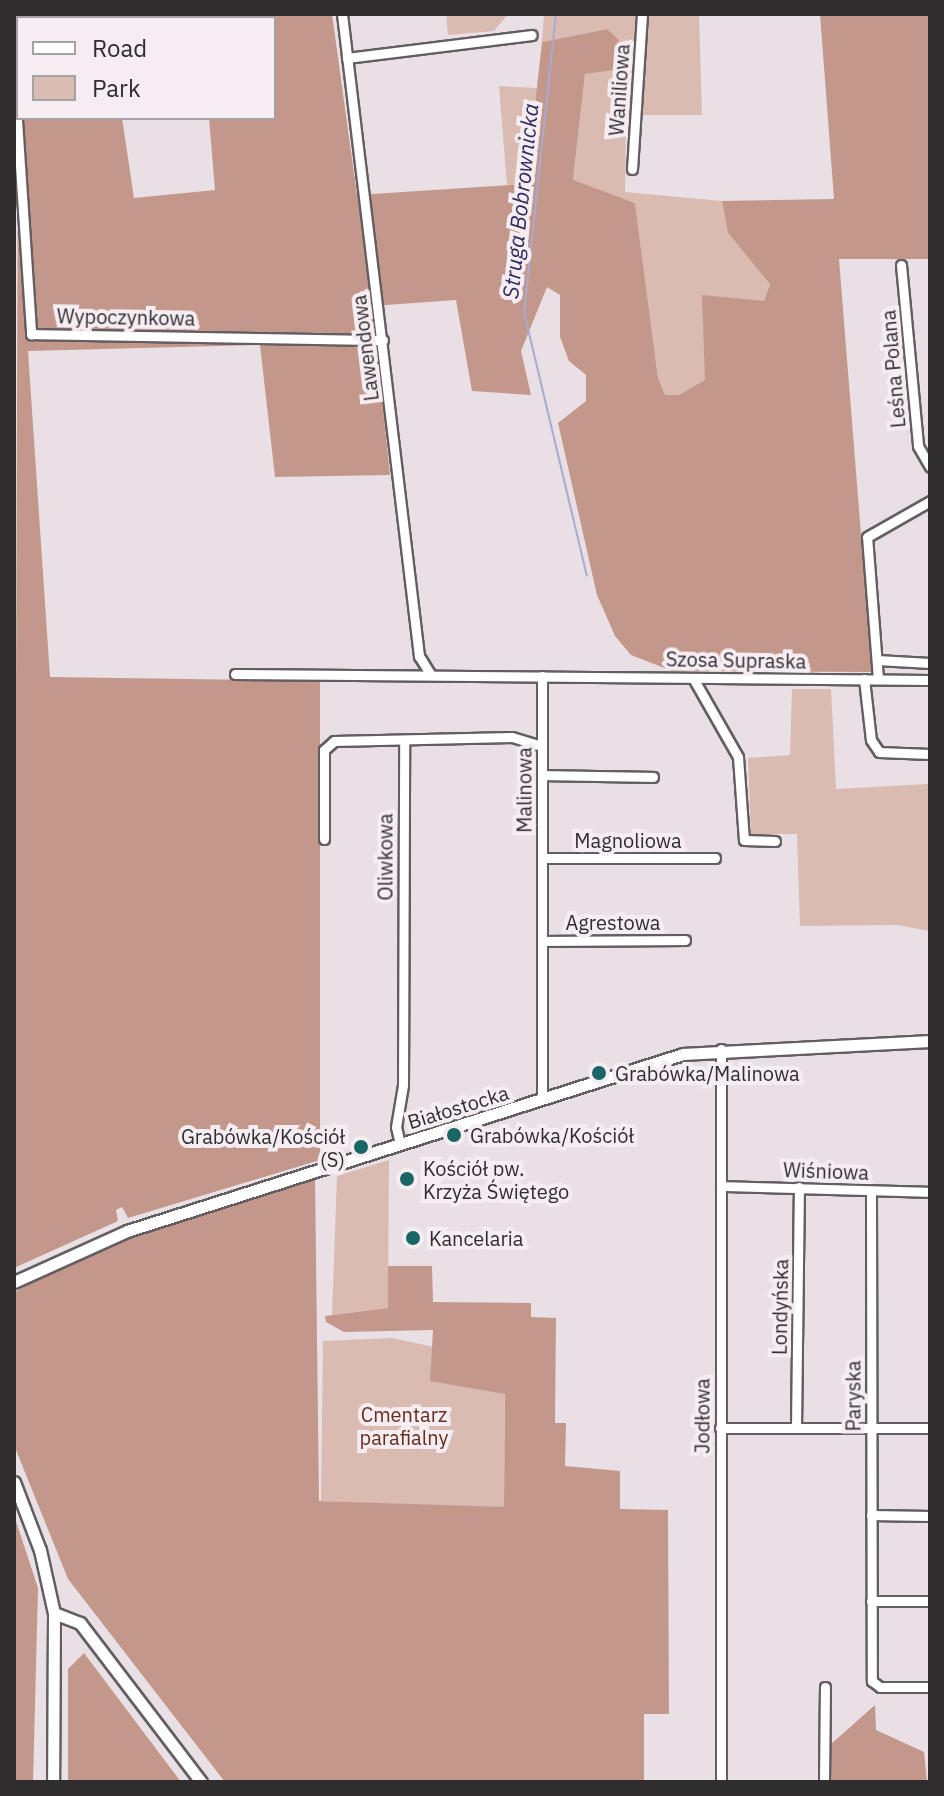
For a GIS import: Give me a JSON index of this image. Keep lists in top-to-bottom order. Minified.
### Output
{"streets":{"street":["Waniliowa","Wypoczynkowa","Lawendowa","Leśna Polana","Szosa Supraska","Malinowa","Magnoliowa","Oliwkowa","Agrestowa","Białostocka","Wiśniowa","Londyńska","Paryska","Jodłowa"]},"crossings":[["Wypoczynkowa","Lawendowa"],["Szosa Supraska","Malinowa"],["Malinowa","Magnoliowa"],["Malinowa","Agrestowa"],["Malinowa","Białostocka"],["Oliwkowa","Białostocka"],["Białostocka","Jodłowa"],["Wiśniowa","Londyńska"],["Wiśniowa","Paryska"],["Wiśniowa","Jodłowa"]],"water":["Struga Bobrownicka"],"parks":["Cmentarz parafialny"],"places":["Grabówka/Malinowa","Grabówka/Kościół","Grabówka/Kościół (S)","Kościół pw. Krzyża Świętego","Kancelaria"],"legend":["Road","Park"]}
